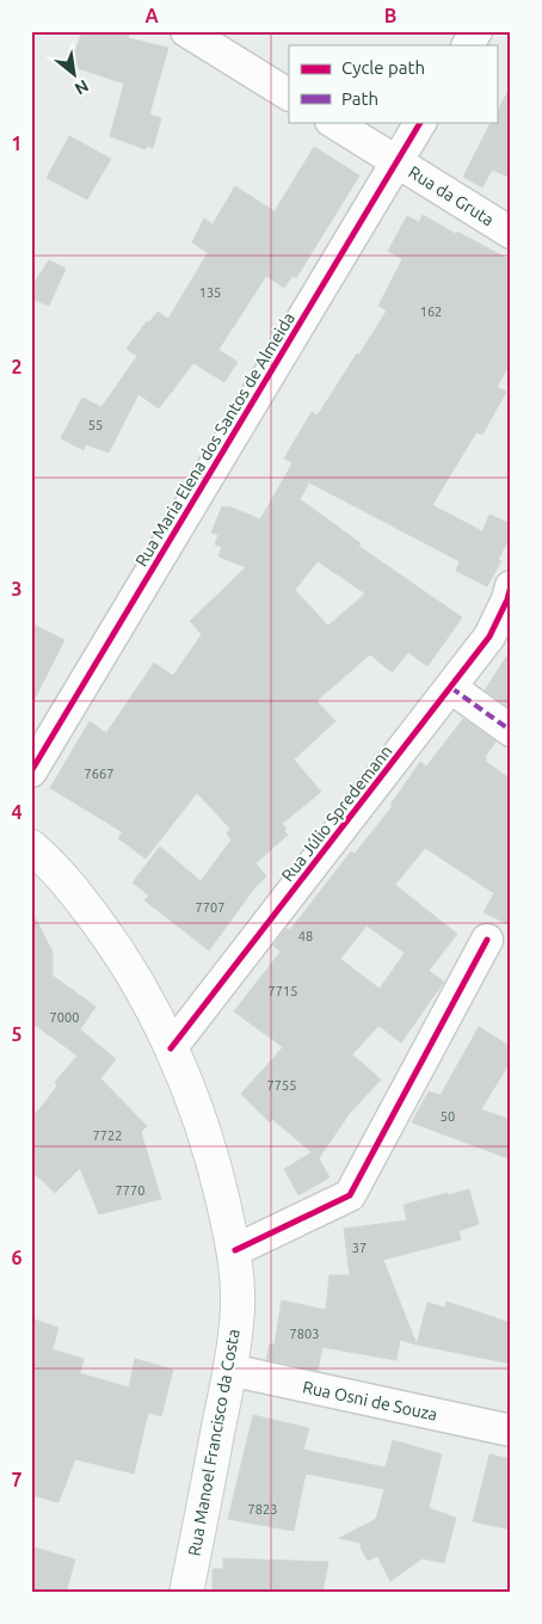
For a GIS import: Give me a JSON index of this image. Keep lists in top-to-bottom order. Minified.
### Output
{"streets":{"main road":["Rua Manoel Francisco da Costa"],"street":["Rua da Gruta","Rua Maria Elena dos Santos de Almeida","Rua Júlio Spredemann","Rua Osni de Souza"]},"crossings":[["Rua da Gruta","Rua Maria Elena dos Santos de Almeida"],["Rua Júlio Spredemann","Rua Manoel Francisco da Costa"],["Rua Osni de Souza","Rua Manoel Francisco da Costa"]],"house_numbers":["135","162","55","7667","7707","48","7715","7000","7755","50","7722","7770","37","7803","7823"],"legend":["Cycle path","Path"],"north":"bottom right","grid":{"columns":["A","B"],"rows":["1","2","3","4","5","6","7"]}}
